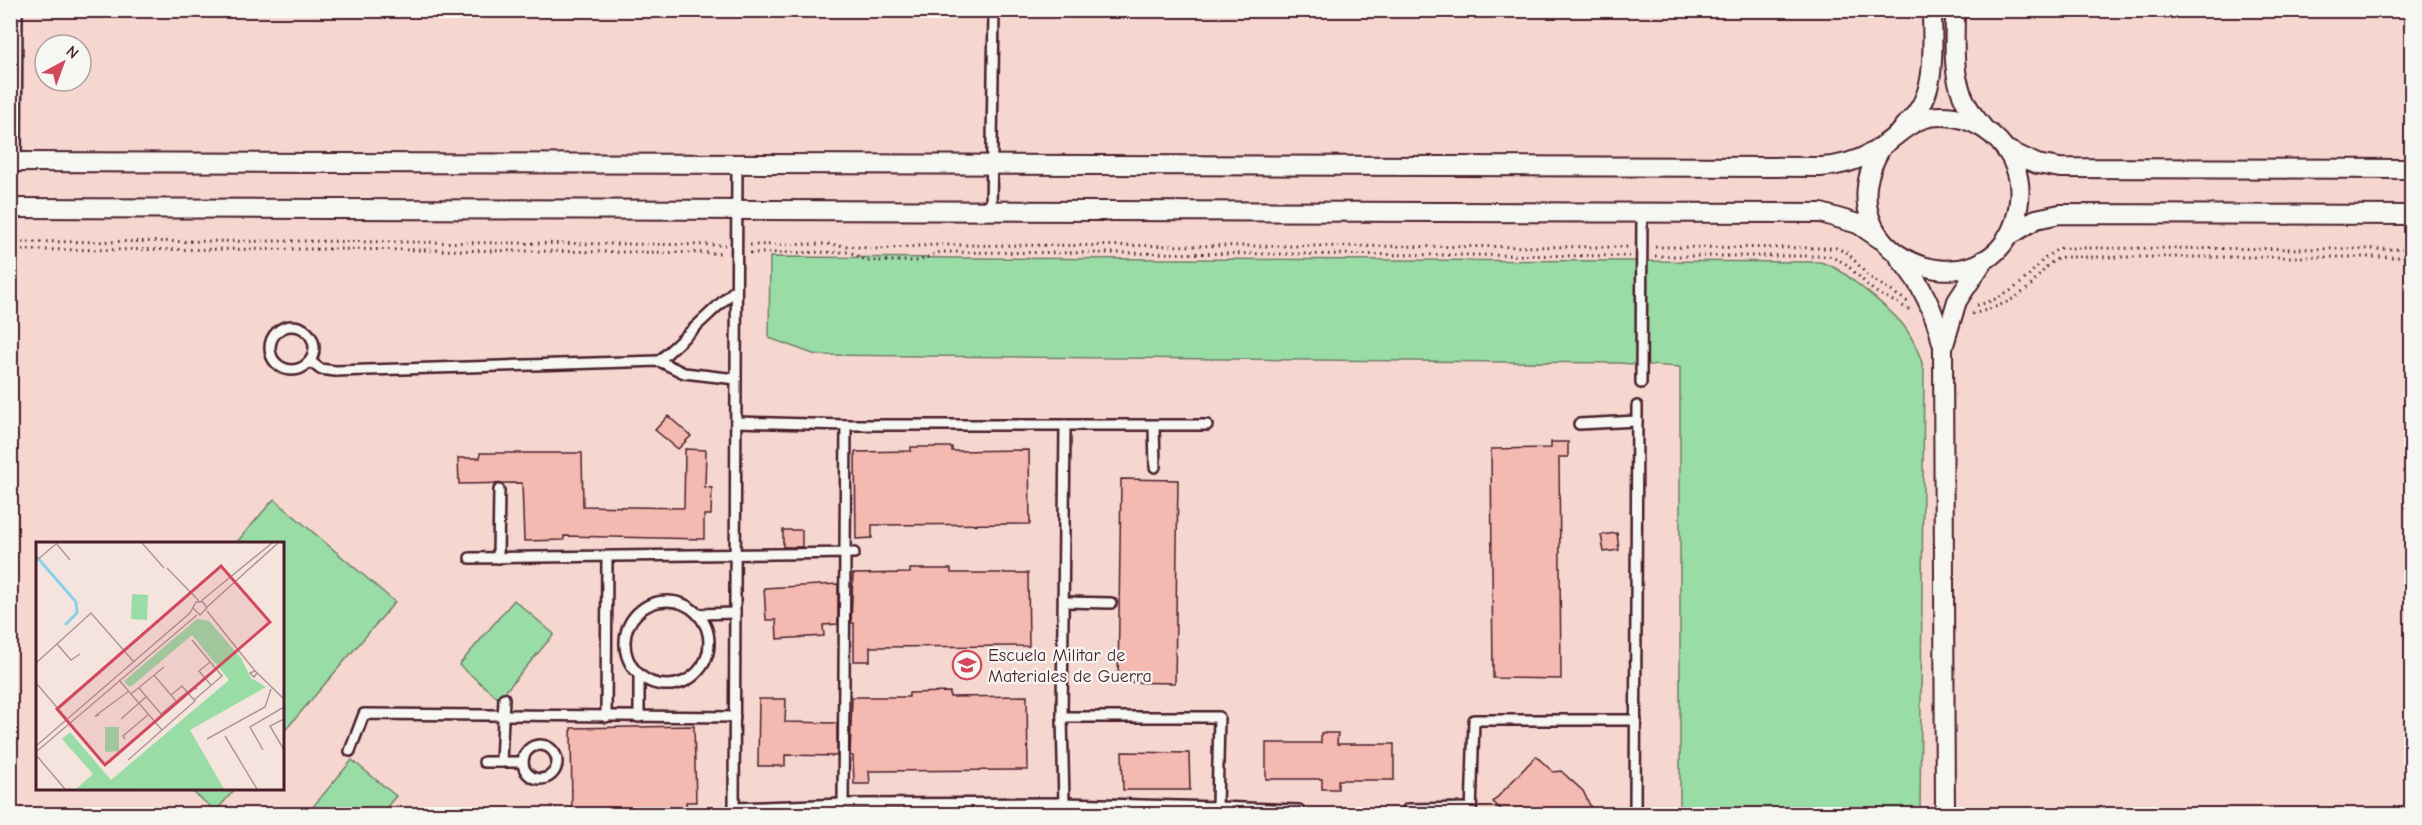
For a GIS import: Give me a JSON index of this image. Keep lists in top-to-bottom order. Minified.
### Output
{"places":{"school or university":["Escuela Militar de Materiales de Guerra"]},"north":"top right"}
